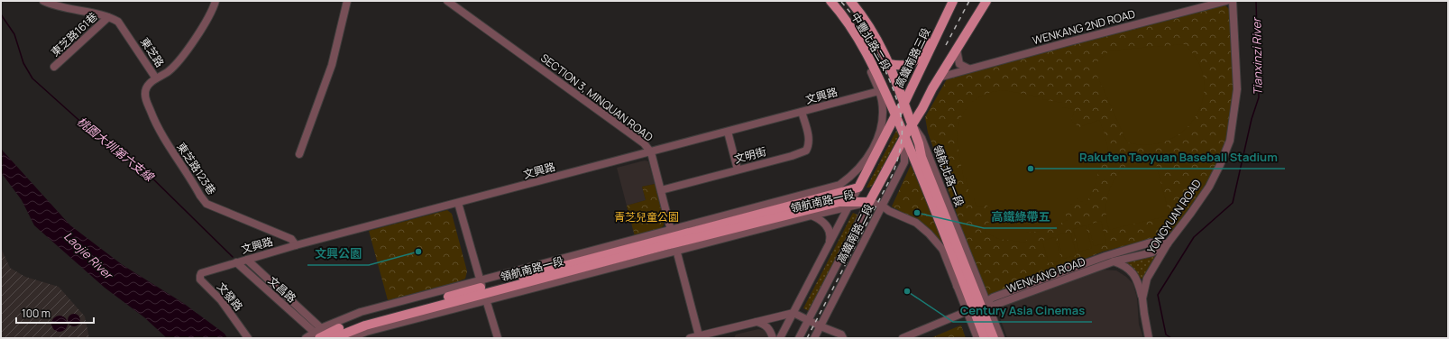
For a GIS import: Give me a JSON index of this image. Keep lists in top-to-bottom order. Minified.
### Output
{"streets":{"main road":["中豐北路二段","高鐵南路三段","領航南路一段","高鐵南路二段"],"street":["WENKANG 2ND ROAD","東芝路161巷","東芝路","文興路","SECTION 3, MINQUAN ROAD","文明街","東芝路123巷","YONGYUAN ROAD","WENKANG ROAD","文昌路","文發路"]},"crossings":[["東芝路161巷","東芝路"],["中豐北路二段","高鐵南路三段"],["中豐北路二段","高鐵南路二段"],["中豐北路二段","WENKANG ROAD"],["東芝路","東芝路123巷"],["高鐵南路三段","高鐵南路二段"],["文興路","SECTION 3, MINQUAN ROAD"],["文興路","文明街"],["文興路","東芝路123巷"],["文興路","文昌路"],["文興路","文發路"],["SECTION 3, MINQUAN ROAD","文明街"],["SECTION 3, MINQUAN ROAD","領航南路一段"],["領航南路一段","高鐵南路二段"],["領航南路一段","文昌路"],["YONGYUAN ROAD","WENKANG ROAD"]],"water":["Tianxinzi River","桃園大圳第六支線","Laojie River"],"parks":["青芝兒童公園"],"places":["Rakuten Taoyuan Baseball Stadium","高鐵綠帶五","文興公園","Century Asia Cinemas"],"scale_bar":"100 m"}
